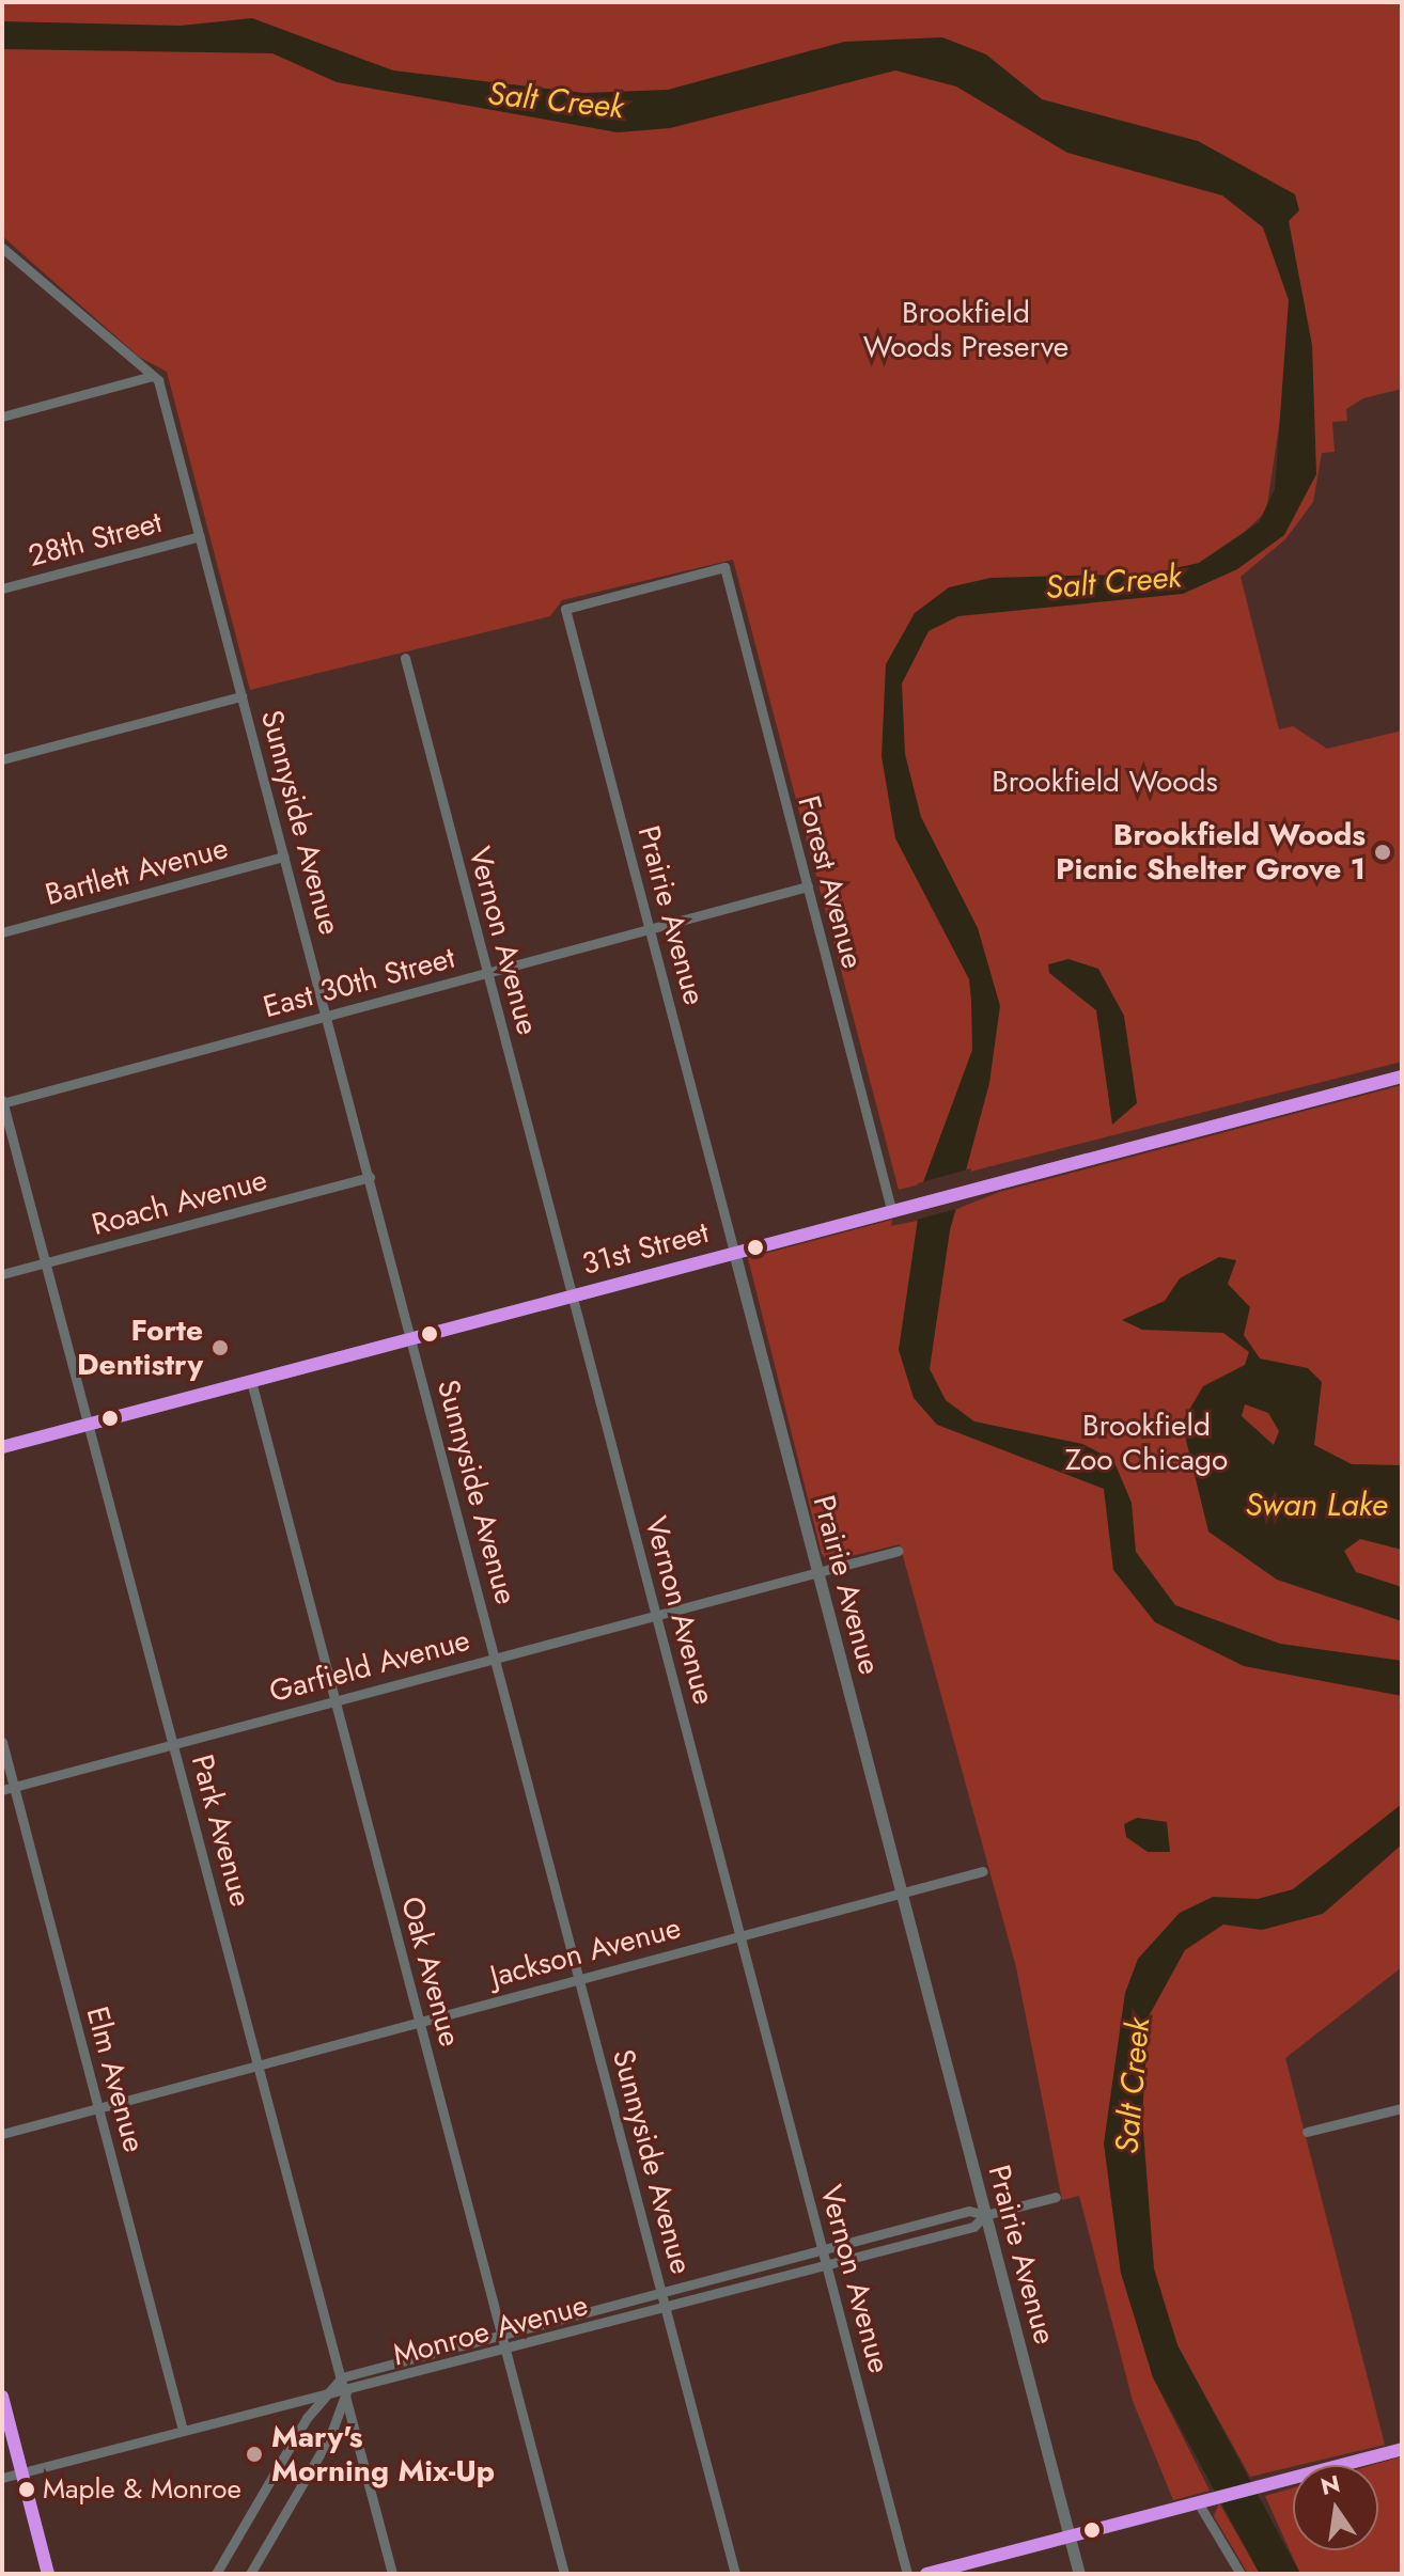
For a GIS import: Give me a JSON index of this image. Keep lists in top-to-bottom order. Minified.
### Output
{"streets":{"main road":["31st Street"],"street":["28th Street","Sunnyside Avenue","Bartlett Avenue","Forest Avenue","Prairie Avenue","Vernon Avenue","East 30th Street","Roach Avenue","Garfield Avenue","Park Avenue","Jackson Avenue","Oak Avenue","Elm Avenue","Monroe Avenue"]},"crossings":[["28th Street","Sunnyside Avenue"],["Sunnyside Avenue","Bartlett Avenue"],["Sunnyside Avenue","East 30th Street"],["Sunnyside Avenue","Roach Avenue"],["Sunnyside Avenue","31st Street"],["Sunnyside Avenue","Garfield Avenue"],["Sunnyside Avenue","Jackson Avenue"],["Sunnyside Avenue","Monroe Avenue"],["Forest Avenue","Prairie Avenue"],["Forest Avenue","East 30th Street"],["Forest Avenue","31st Street"],["Prairie Avenue","East 30th Street"],["Prairie Avenue","31st Street"],["Prairie Avenue","Garfield Avenue"],["Prairie Avenue","Jackson Avenue"],["Prairie Avenue","Monroe Avenue"],["Vernon Avenue","East 30th Street"],["Vernon Avenue","31st Street"],["Vernon Avenue","Garfield Avenue"],["Vernon Avenue","Jackson Avenue"],["Vernon Avenue","Monroe Avenue"],["East 30th Street","Park Avenue"],["Roach Avenue","Park Avenue"],["31st Street","Park Avenue"],["31st Street","Oak Avenue"],["Garfield Avenue","Park Avenue"],["Garfield Avenue","Oak Avenue"],["Garfield Avenue","Elm Avenue"],["Park Avenue","Jackson Avenue"],["Park Avenue","Monroe Avenue"],["Jackson Avenue","Oak Avenue"],["Jackson Avenue","Elm Avenue"],["Oak Avenue","Monroe Avenue"],["Elm Avenue","Monroe Avenue"]],"water":["Salt Creek","Swan Lake"],"parks":["Brookfield Woods Preserve","Brookfield Woods","Brookfield Zoo Chicago"],"places":["Brookfield Woods Picnic Shelter Grove 1","Forte Dentistry","Mary's Morning Mix-Up","Maple & Monroe"],"north":"top"}
